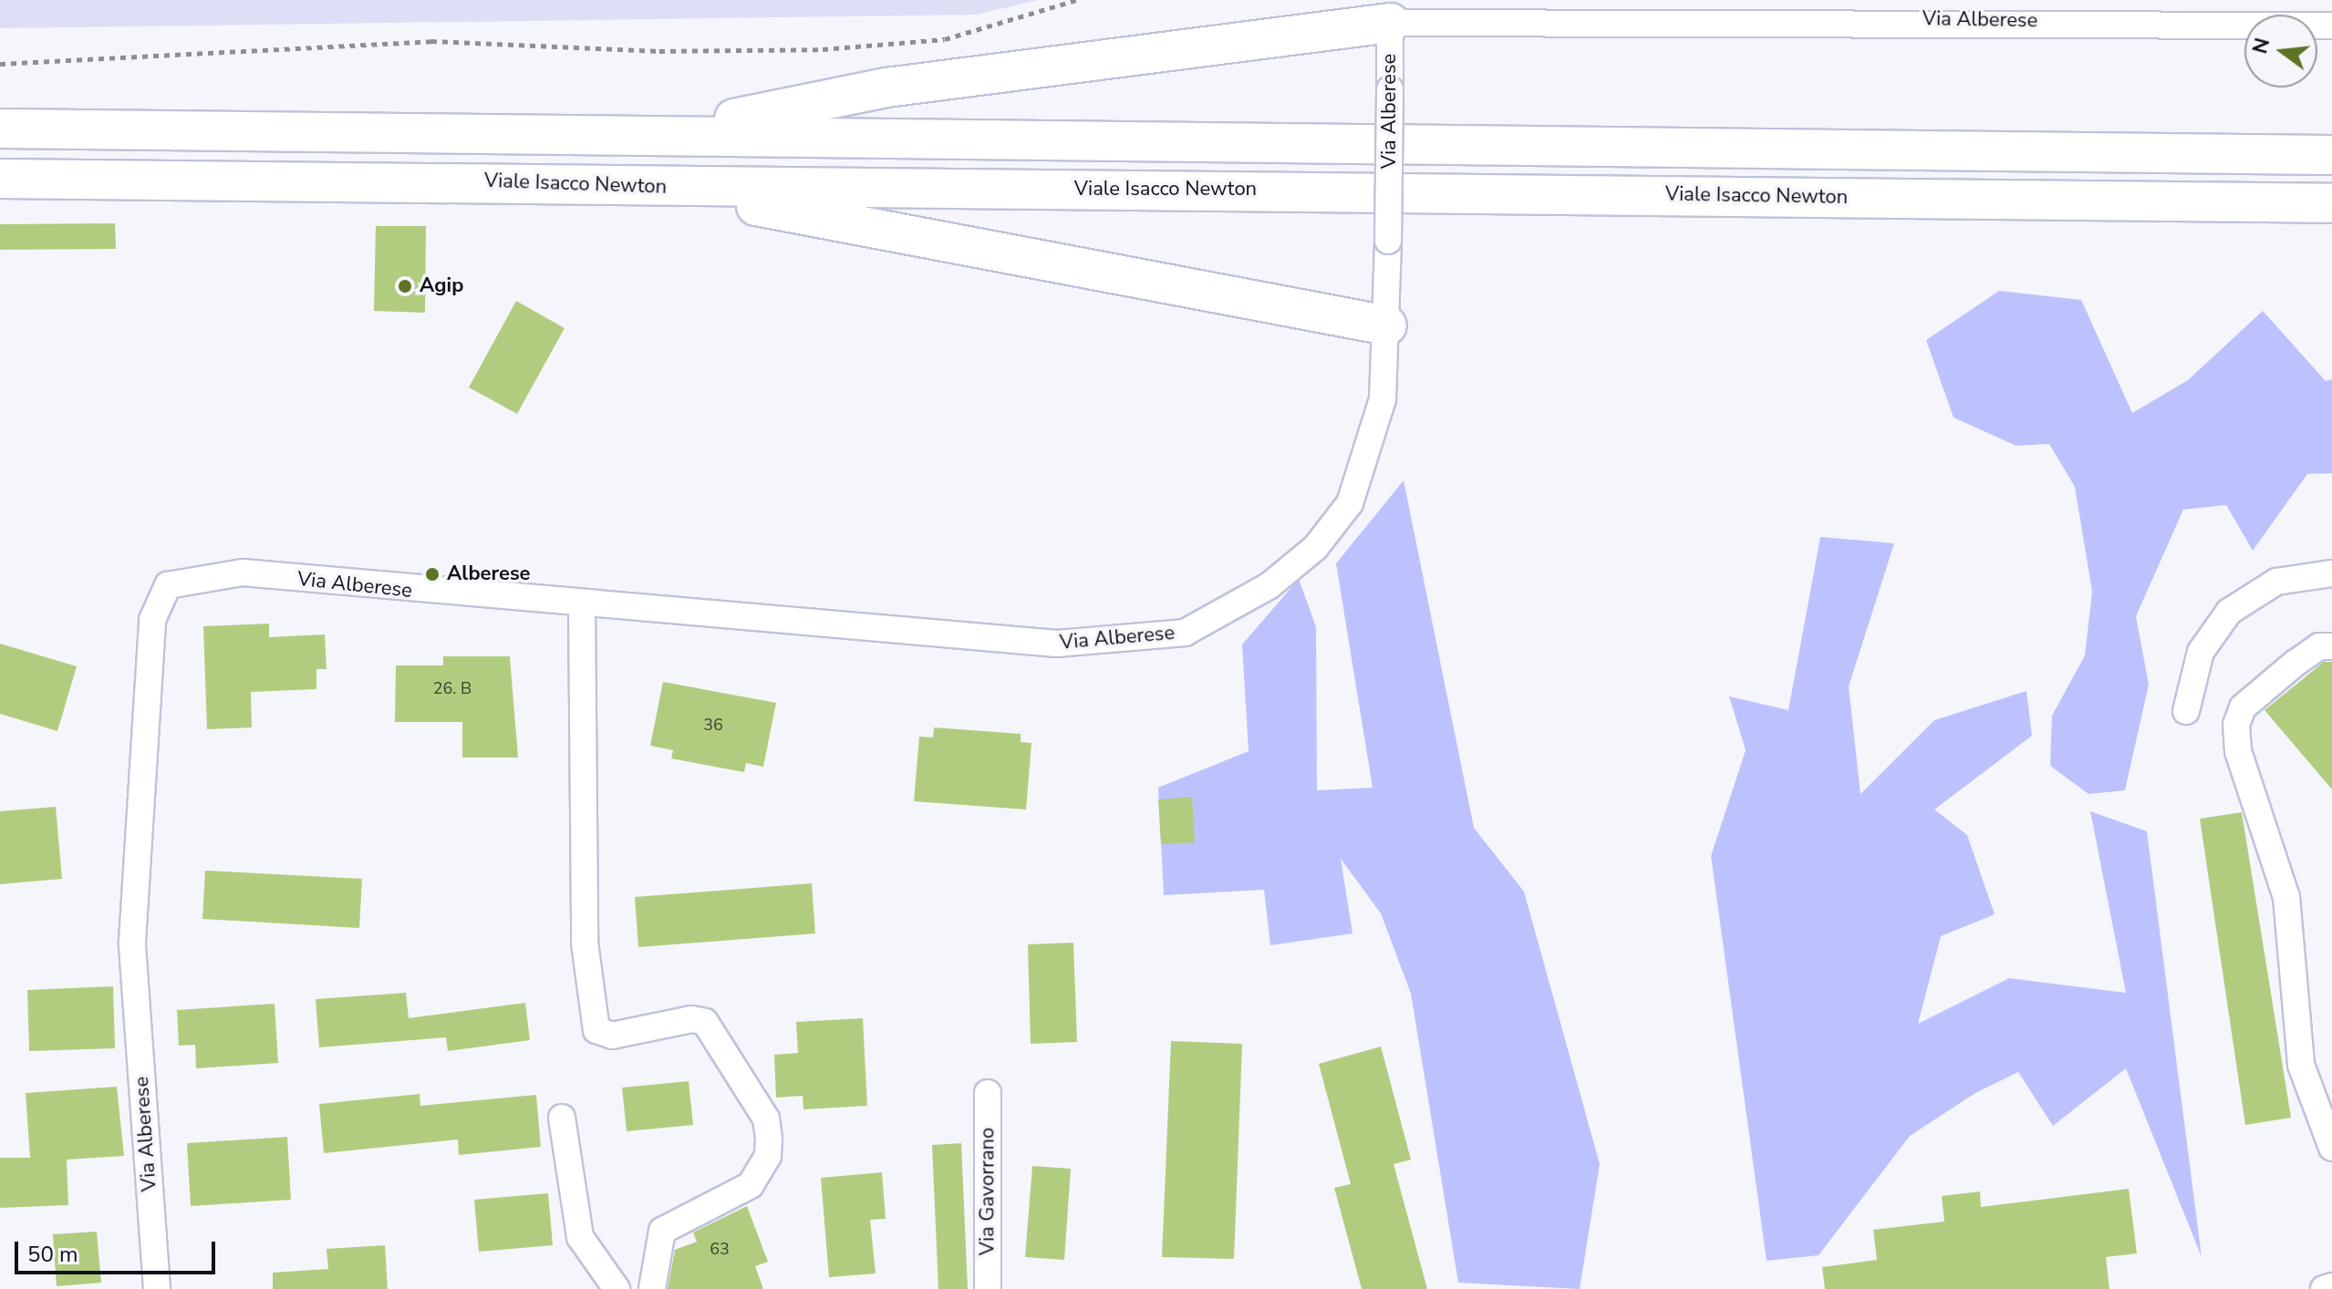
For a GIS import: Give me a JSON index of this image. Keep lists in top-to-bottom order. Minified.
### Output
{"streets":{"highway":["Viale Isacco Newton"],"street":["Via Alberese","Via Gavorrano"]},"places":["Agip","Alberese"],"house_numbers":["26. B","36","63"],"scale_bar":"50 m","north":"left"}
